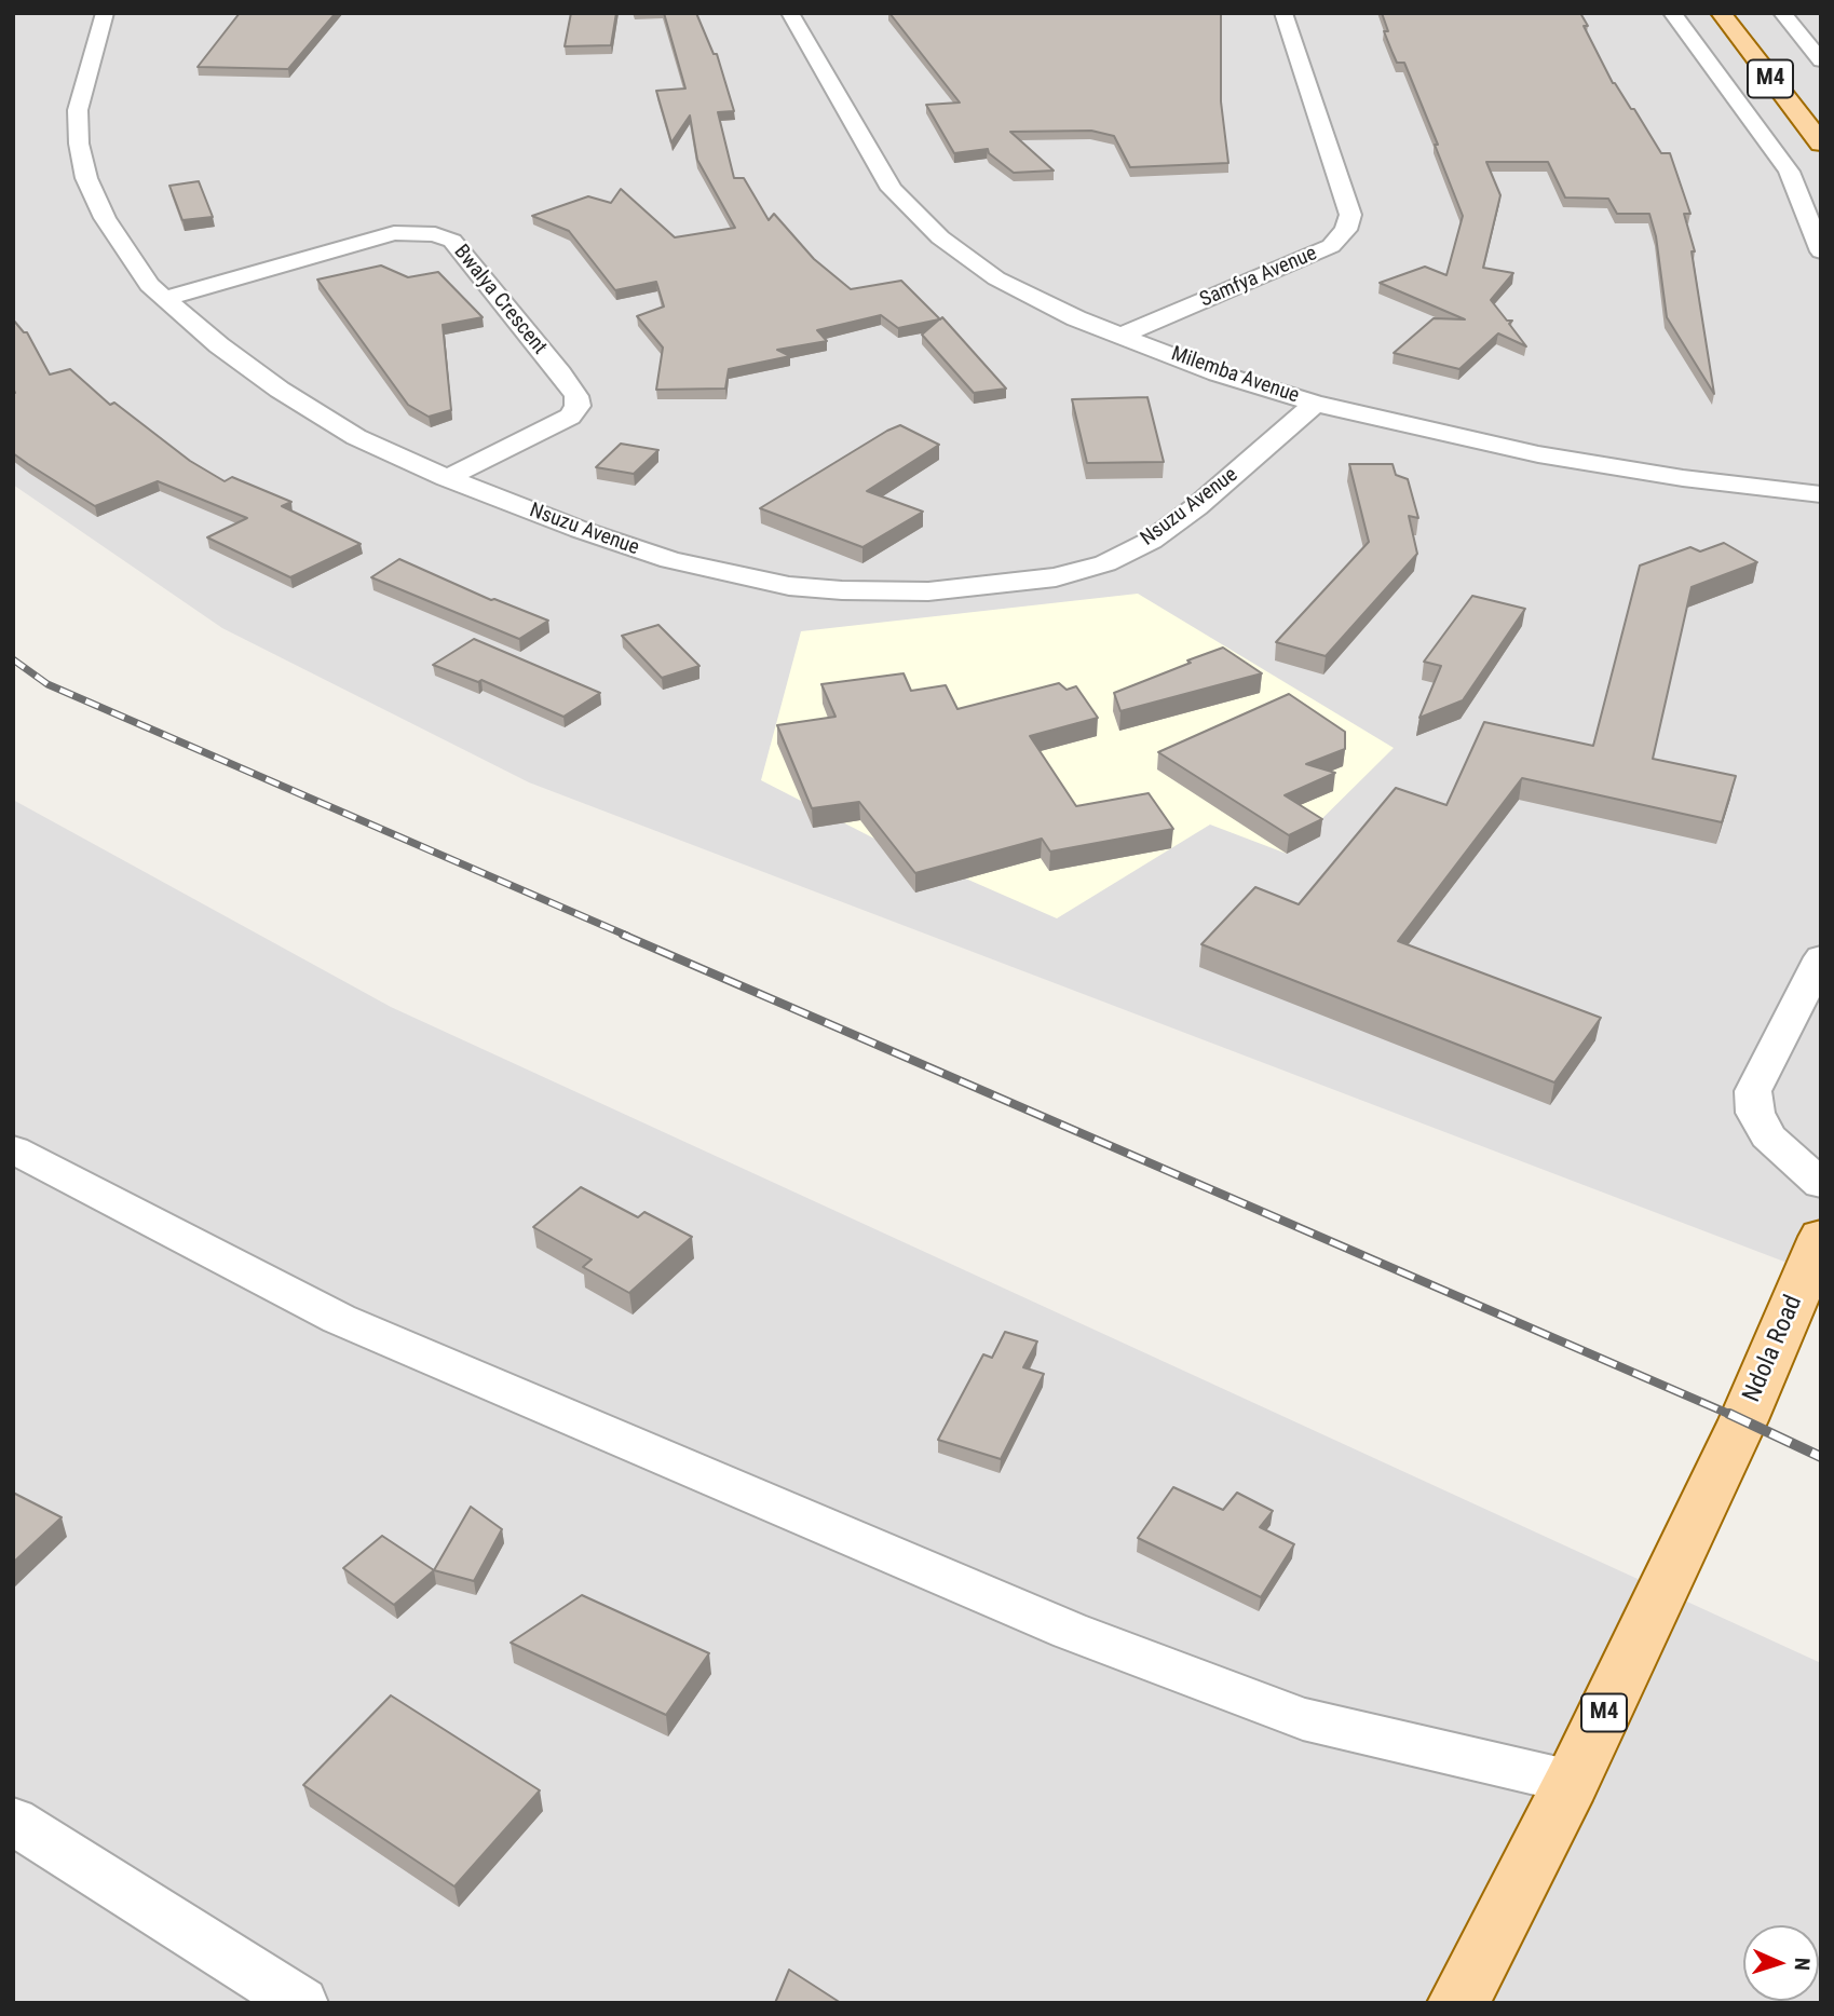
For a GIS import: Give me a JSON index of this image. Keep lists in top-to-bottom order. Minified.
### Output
{"streets":{"main road":["M4","Ndola Road"],"street":["Samfya Avenue","Bwalya Crescent","Milemba Avenue","Nsuzu Avenue"]},"crossings":[["M4","Ndola Road"],["Samfya Avenue","Milemba Avenue"],["Bwalya Crescent","Nsuzu Avenue"],["Milemba Avenue","Nsuzu Avenue"]],"north":"right"}
